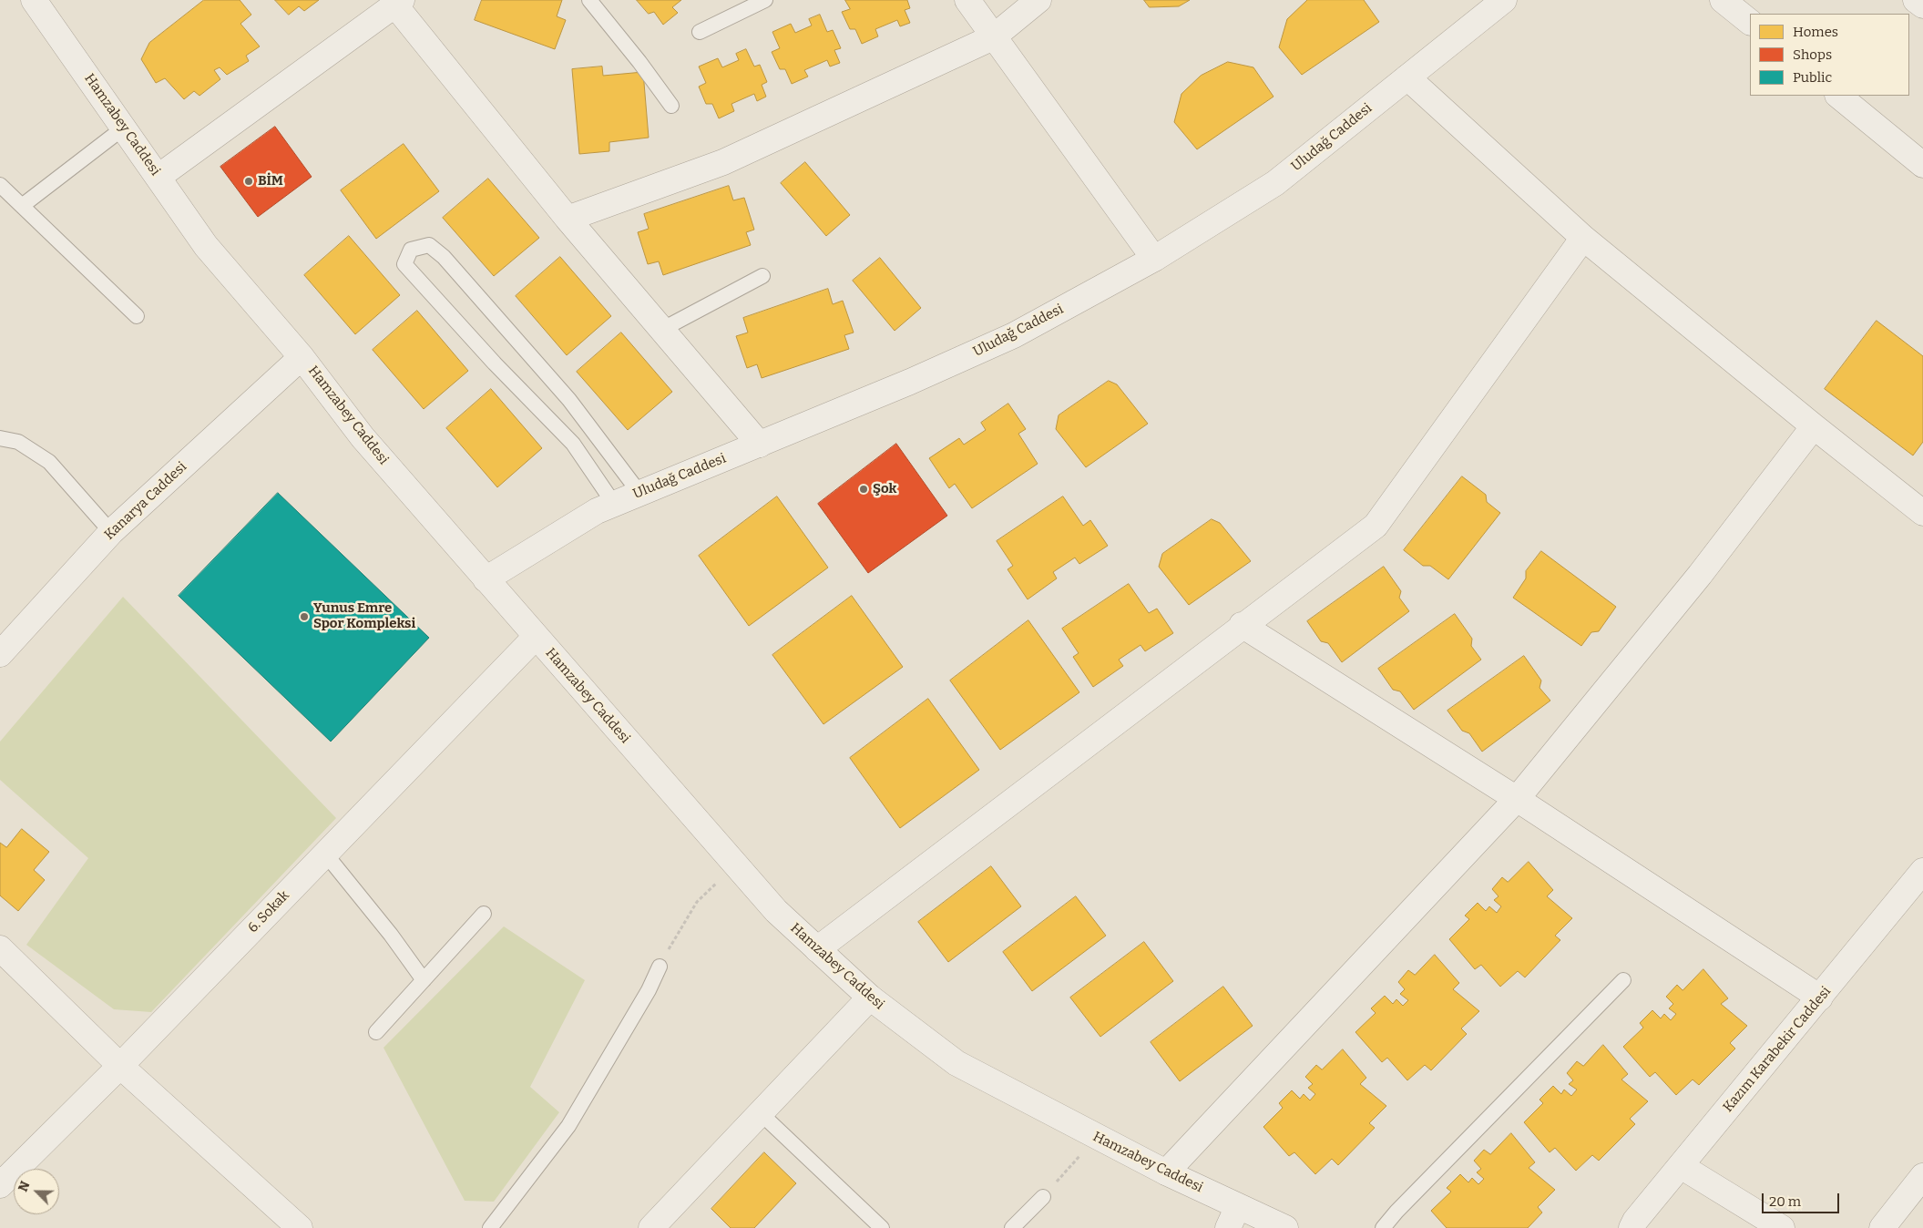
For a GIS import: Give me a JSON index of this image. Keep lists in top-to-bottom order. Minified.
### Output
{"streets":{"street":["Hamzabey Caddesi","Uludağ Caddesi","Kanarya Caddesi","6. Sokak","Kazım Karabekir Caddesi"]},"crossings":[["Hamzabey Caddesi","Uludağ Caddesi"],["Hamzabey Caddesi","Kanarya Caddesi"],["Hamzabey Caddesi","6. Sokak"]],"places":["BİM","Şok","Yunus Emre Spor Kompleksi"],"legend":["Homes","Shops","Public"],"scale_bar":"20 m","north":"top left"}
